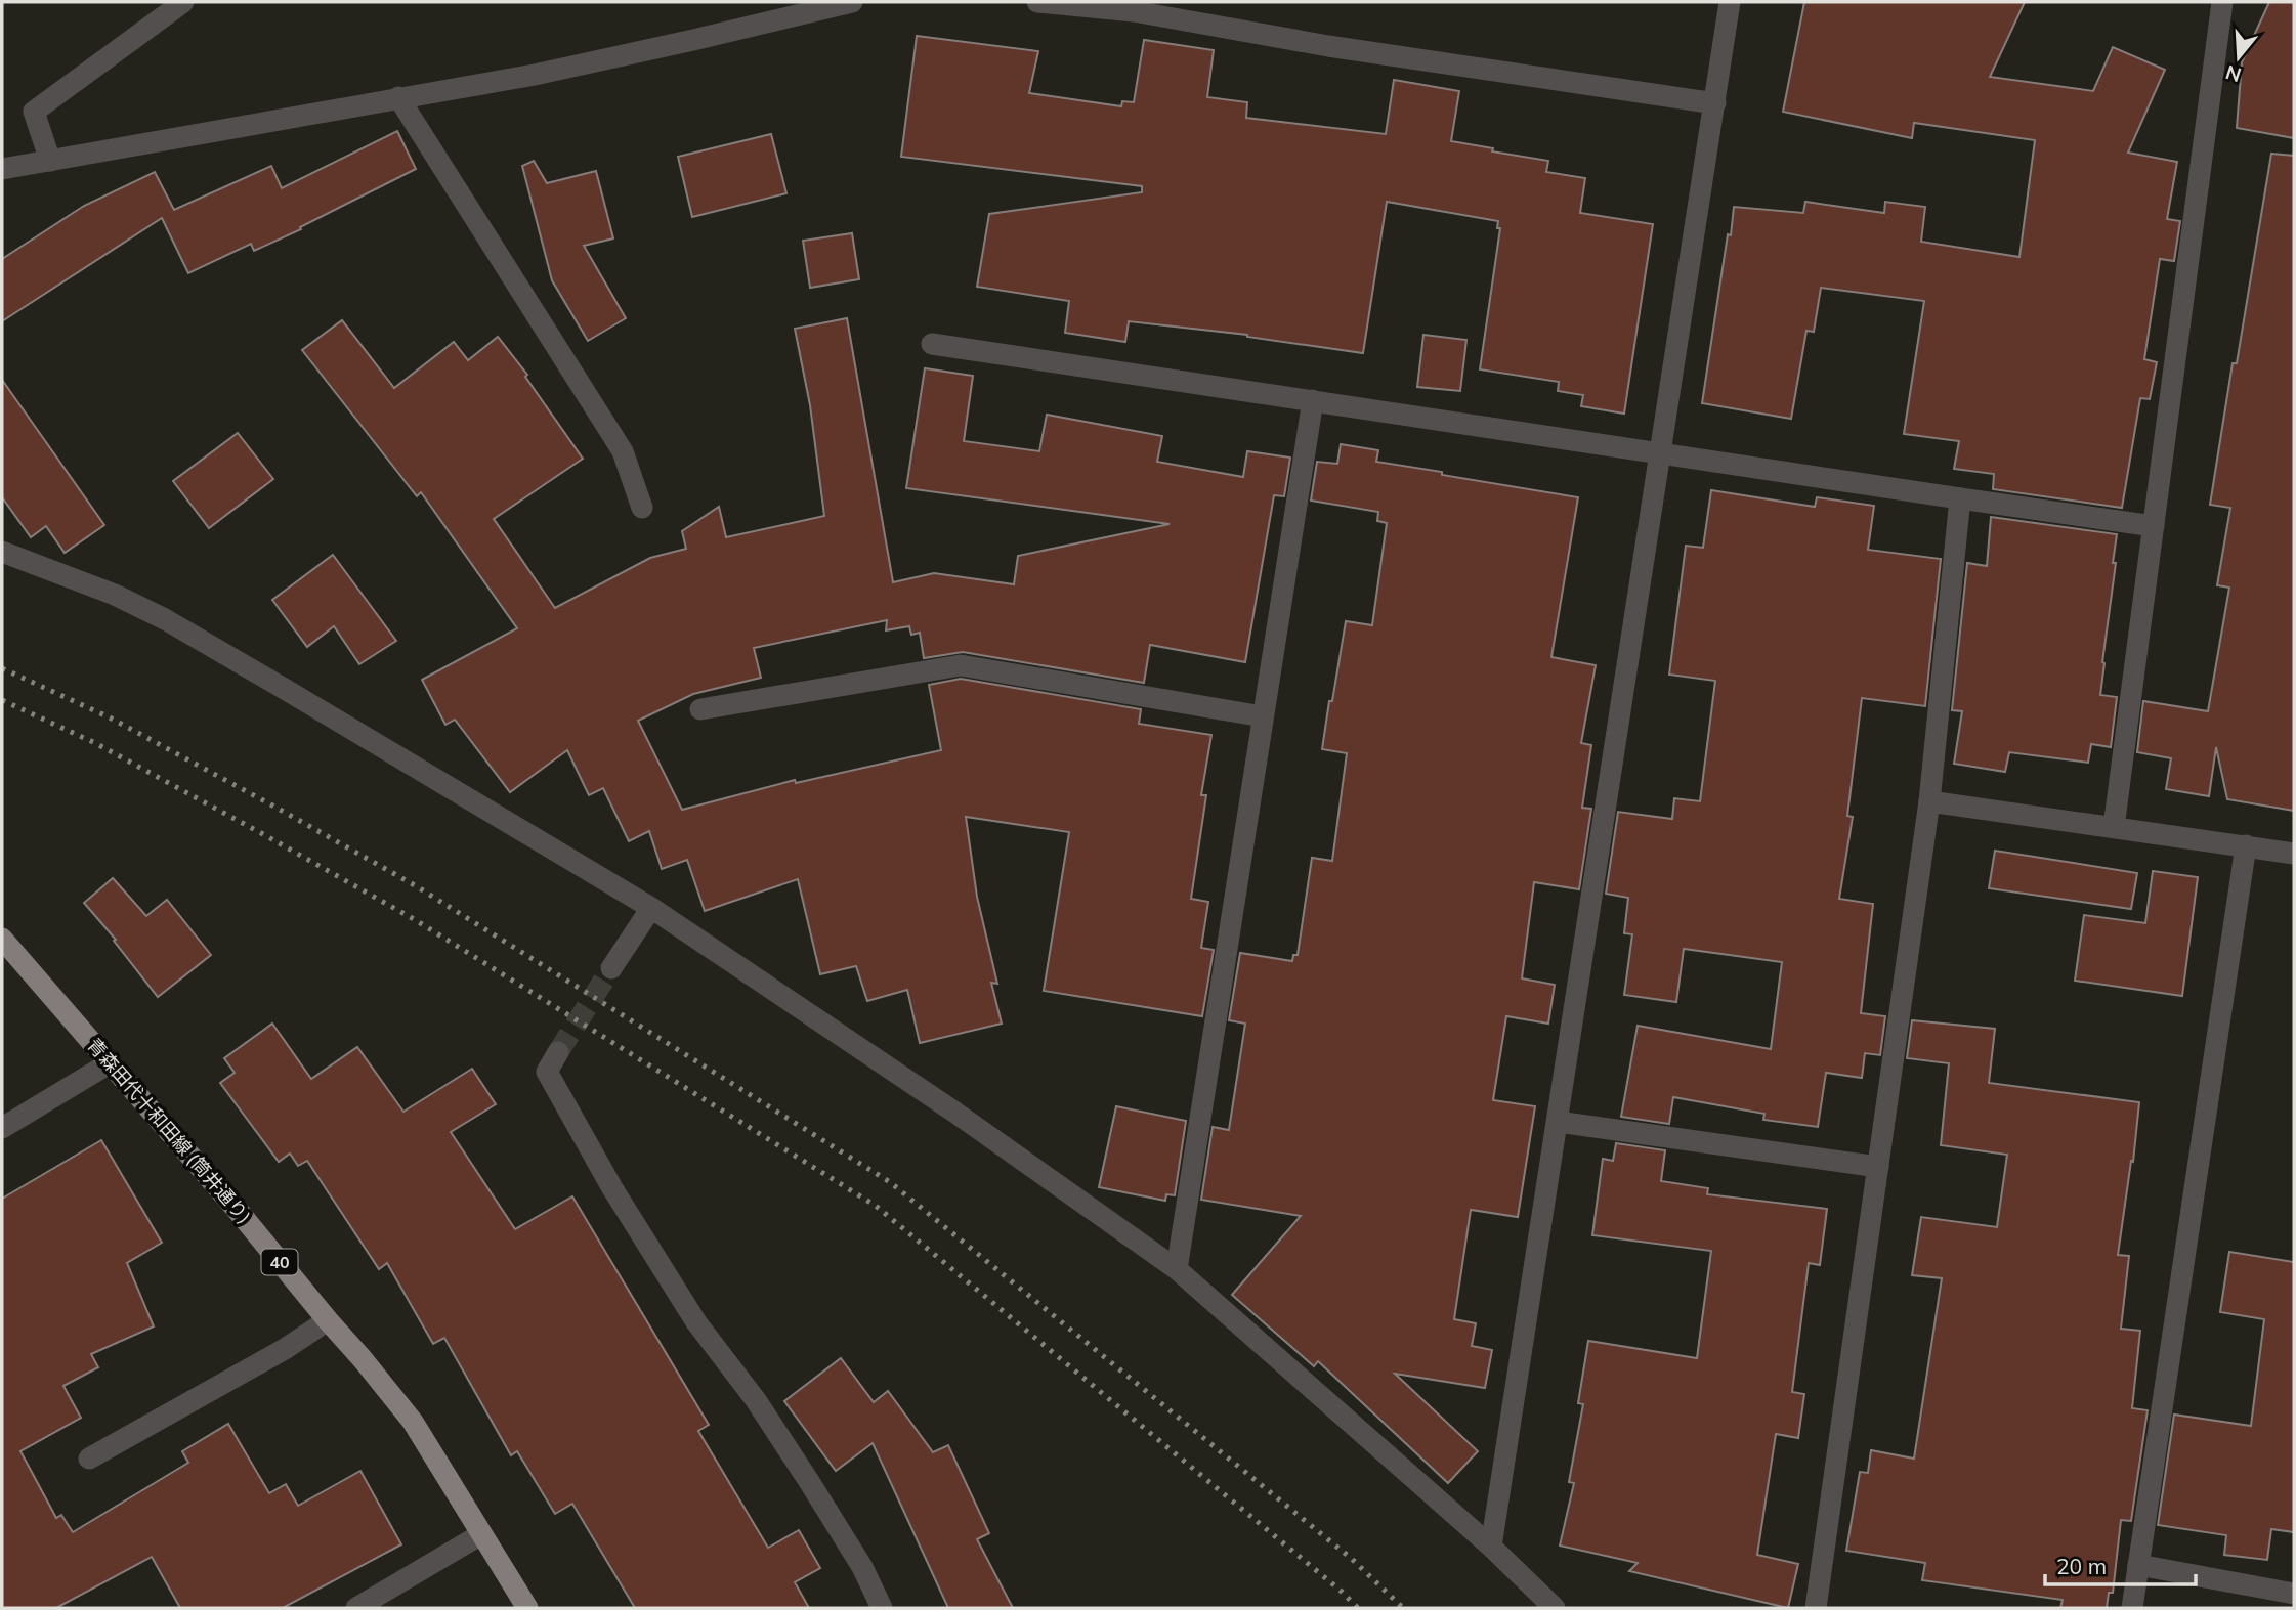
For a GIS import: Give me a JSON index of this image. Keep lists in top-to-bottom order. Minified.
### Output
{"streets":{"main road":["青森田代十和田線 (筒井通り)","40"]},"scale_bar":"20 m","north":"bottom"}
